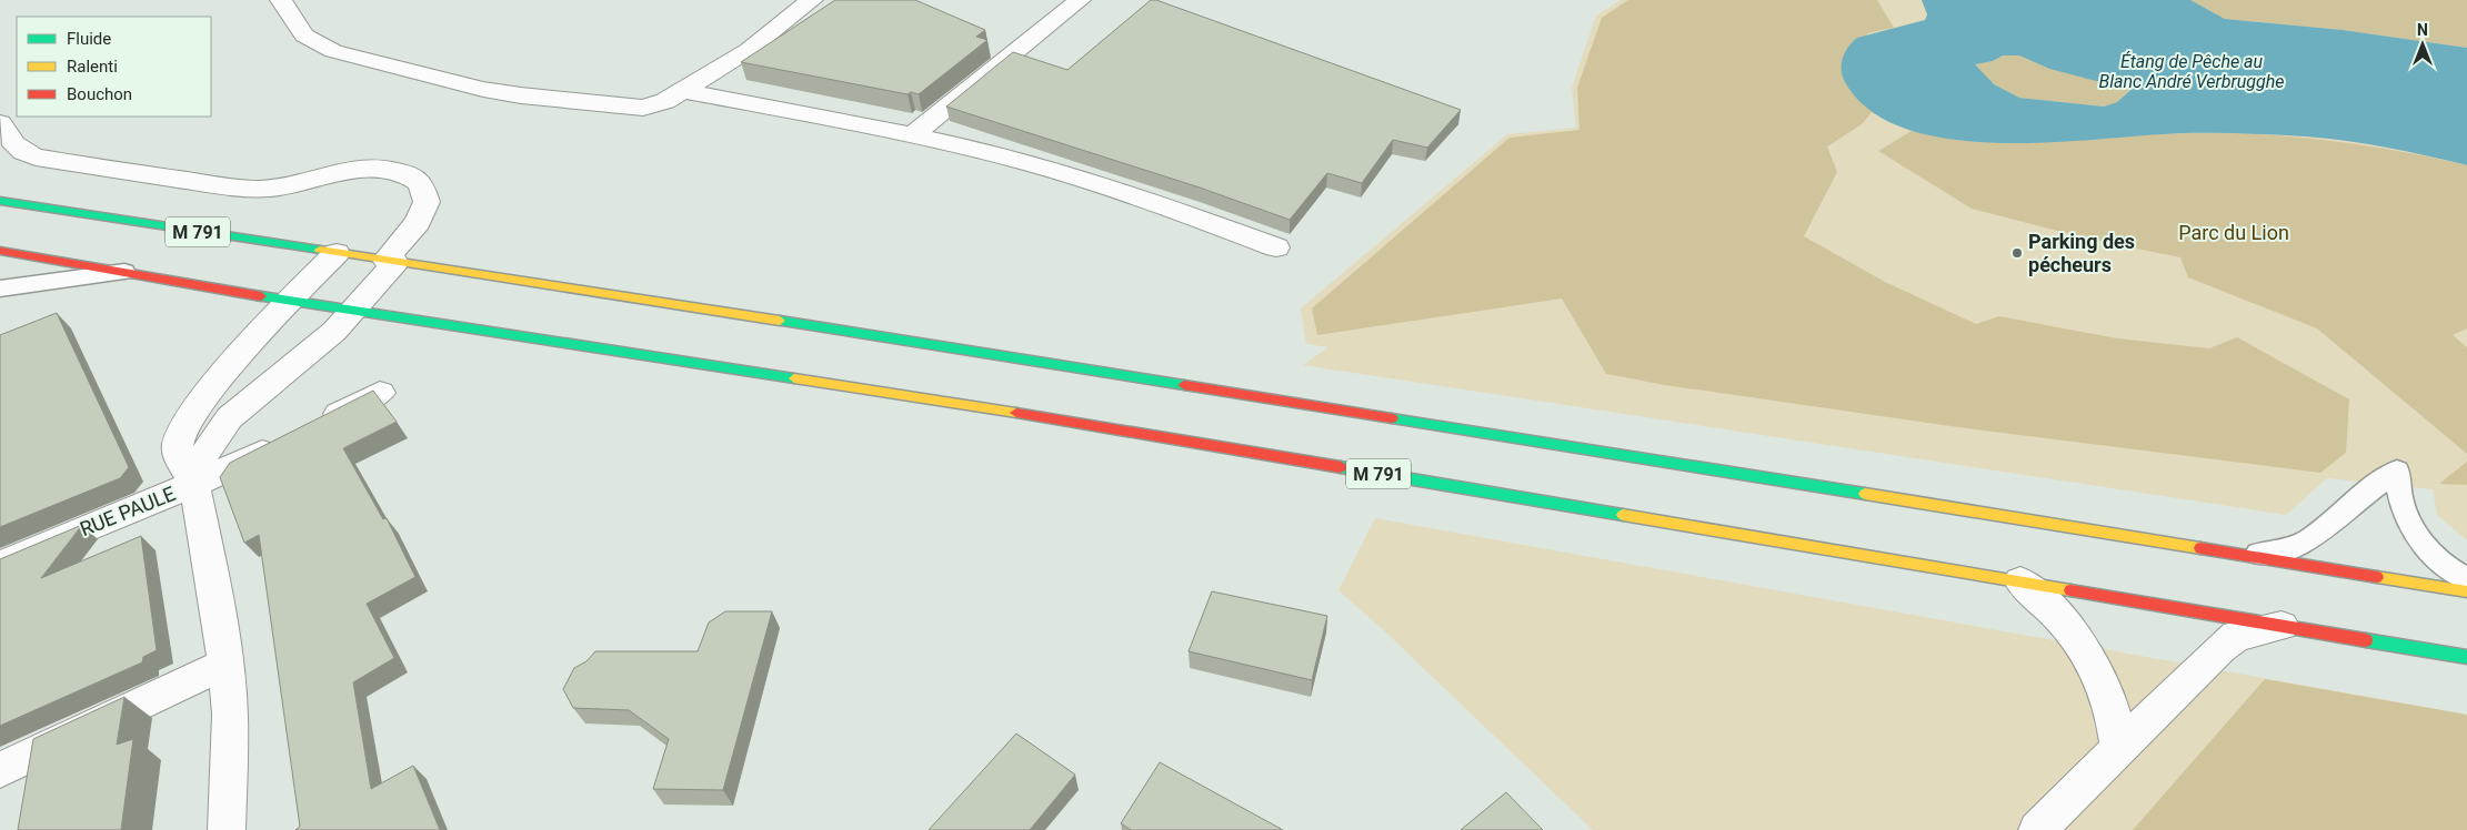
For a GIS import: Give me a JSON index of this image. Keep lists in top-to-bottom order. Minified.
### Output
{"streets":{"main road":["M 791"],"street":["RUE PAULE"]},"water":["Étang de Pêche au Blanc André Verbrugghe"],"parks":["Parc du Lion"],"places":["Parking des pécheurs"],"legend":["Fluide","Ralenti","Bouchon"],"north":"top"}
